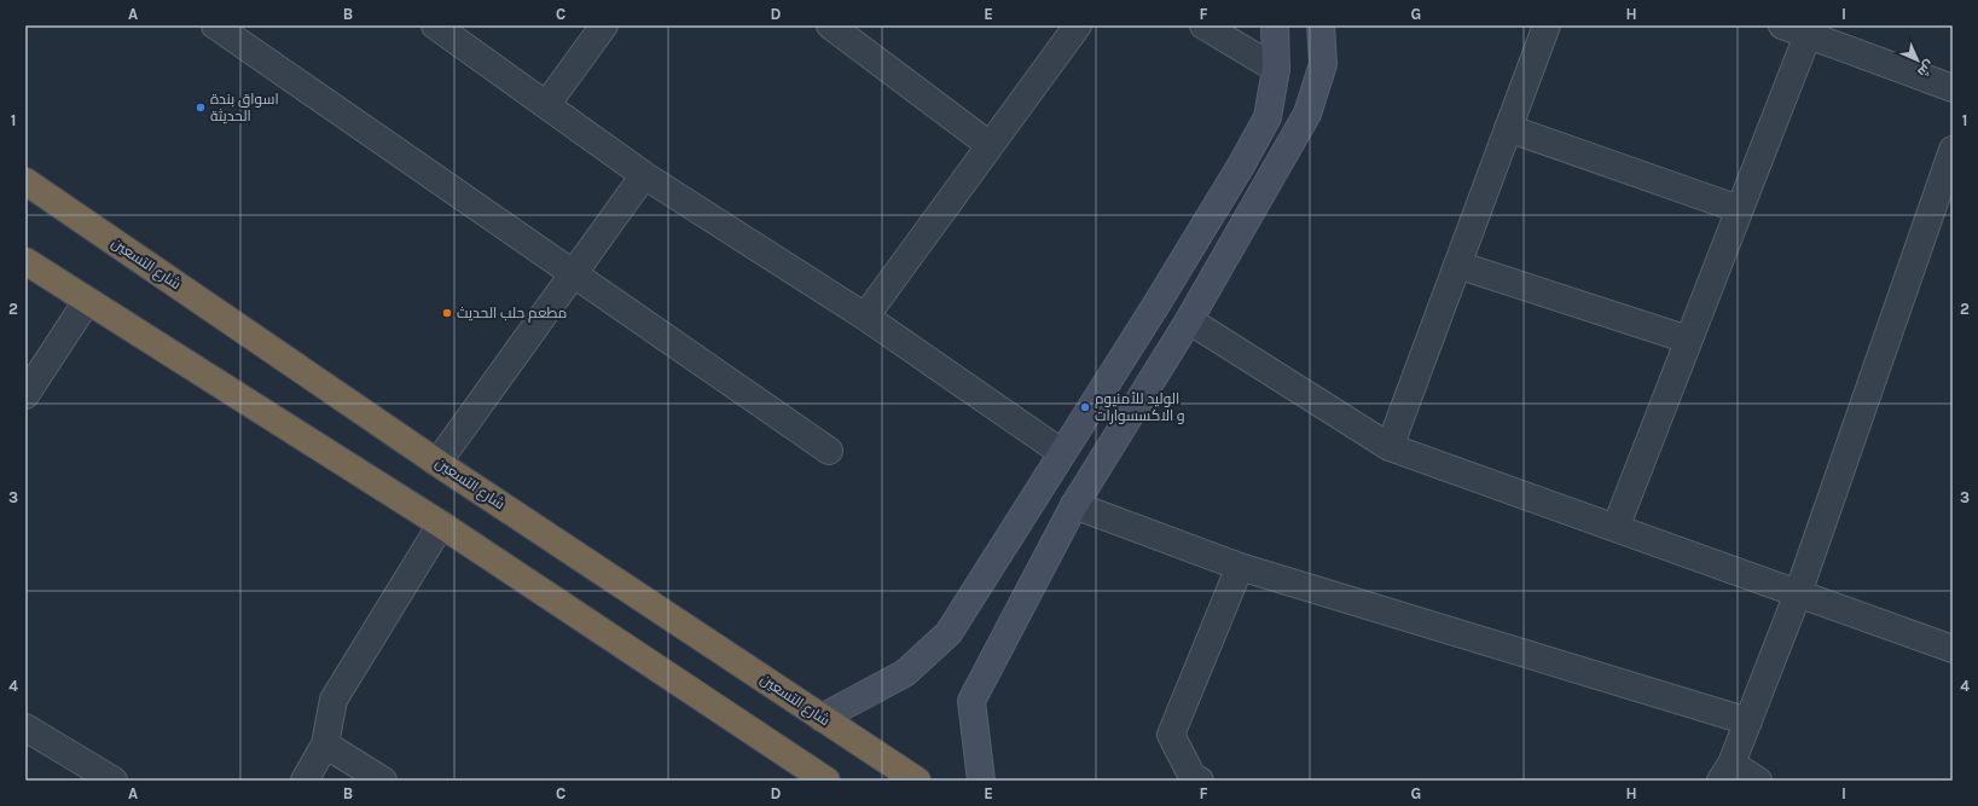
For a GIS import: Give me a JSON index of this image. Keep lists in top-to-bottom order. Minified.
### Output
{"streets":{"highway":["شارع التسعين"]},"places":["اسواق بندة الحديثة","مطعم حلب الحديث","الوليد للأمنيوم و الاكسسوارات"],"north":"bottom right","grid":{"columns":["A","B","C","D","E","F","G","H","I"],"rows":["1","2","3","4"]}}
